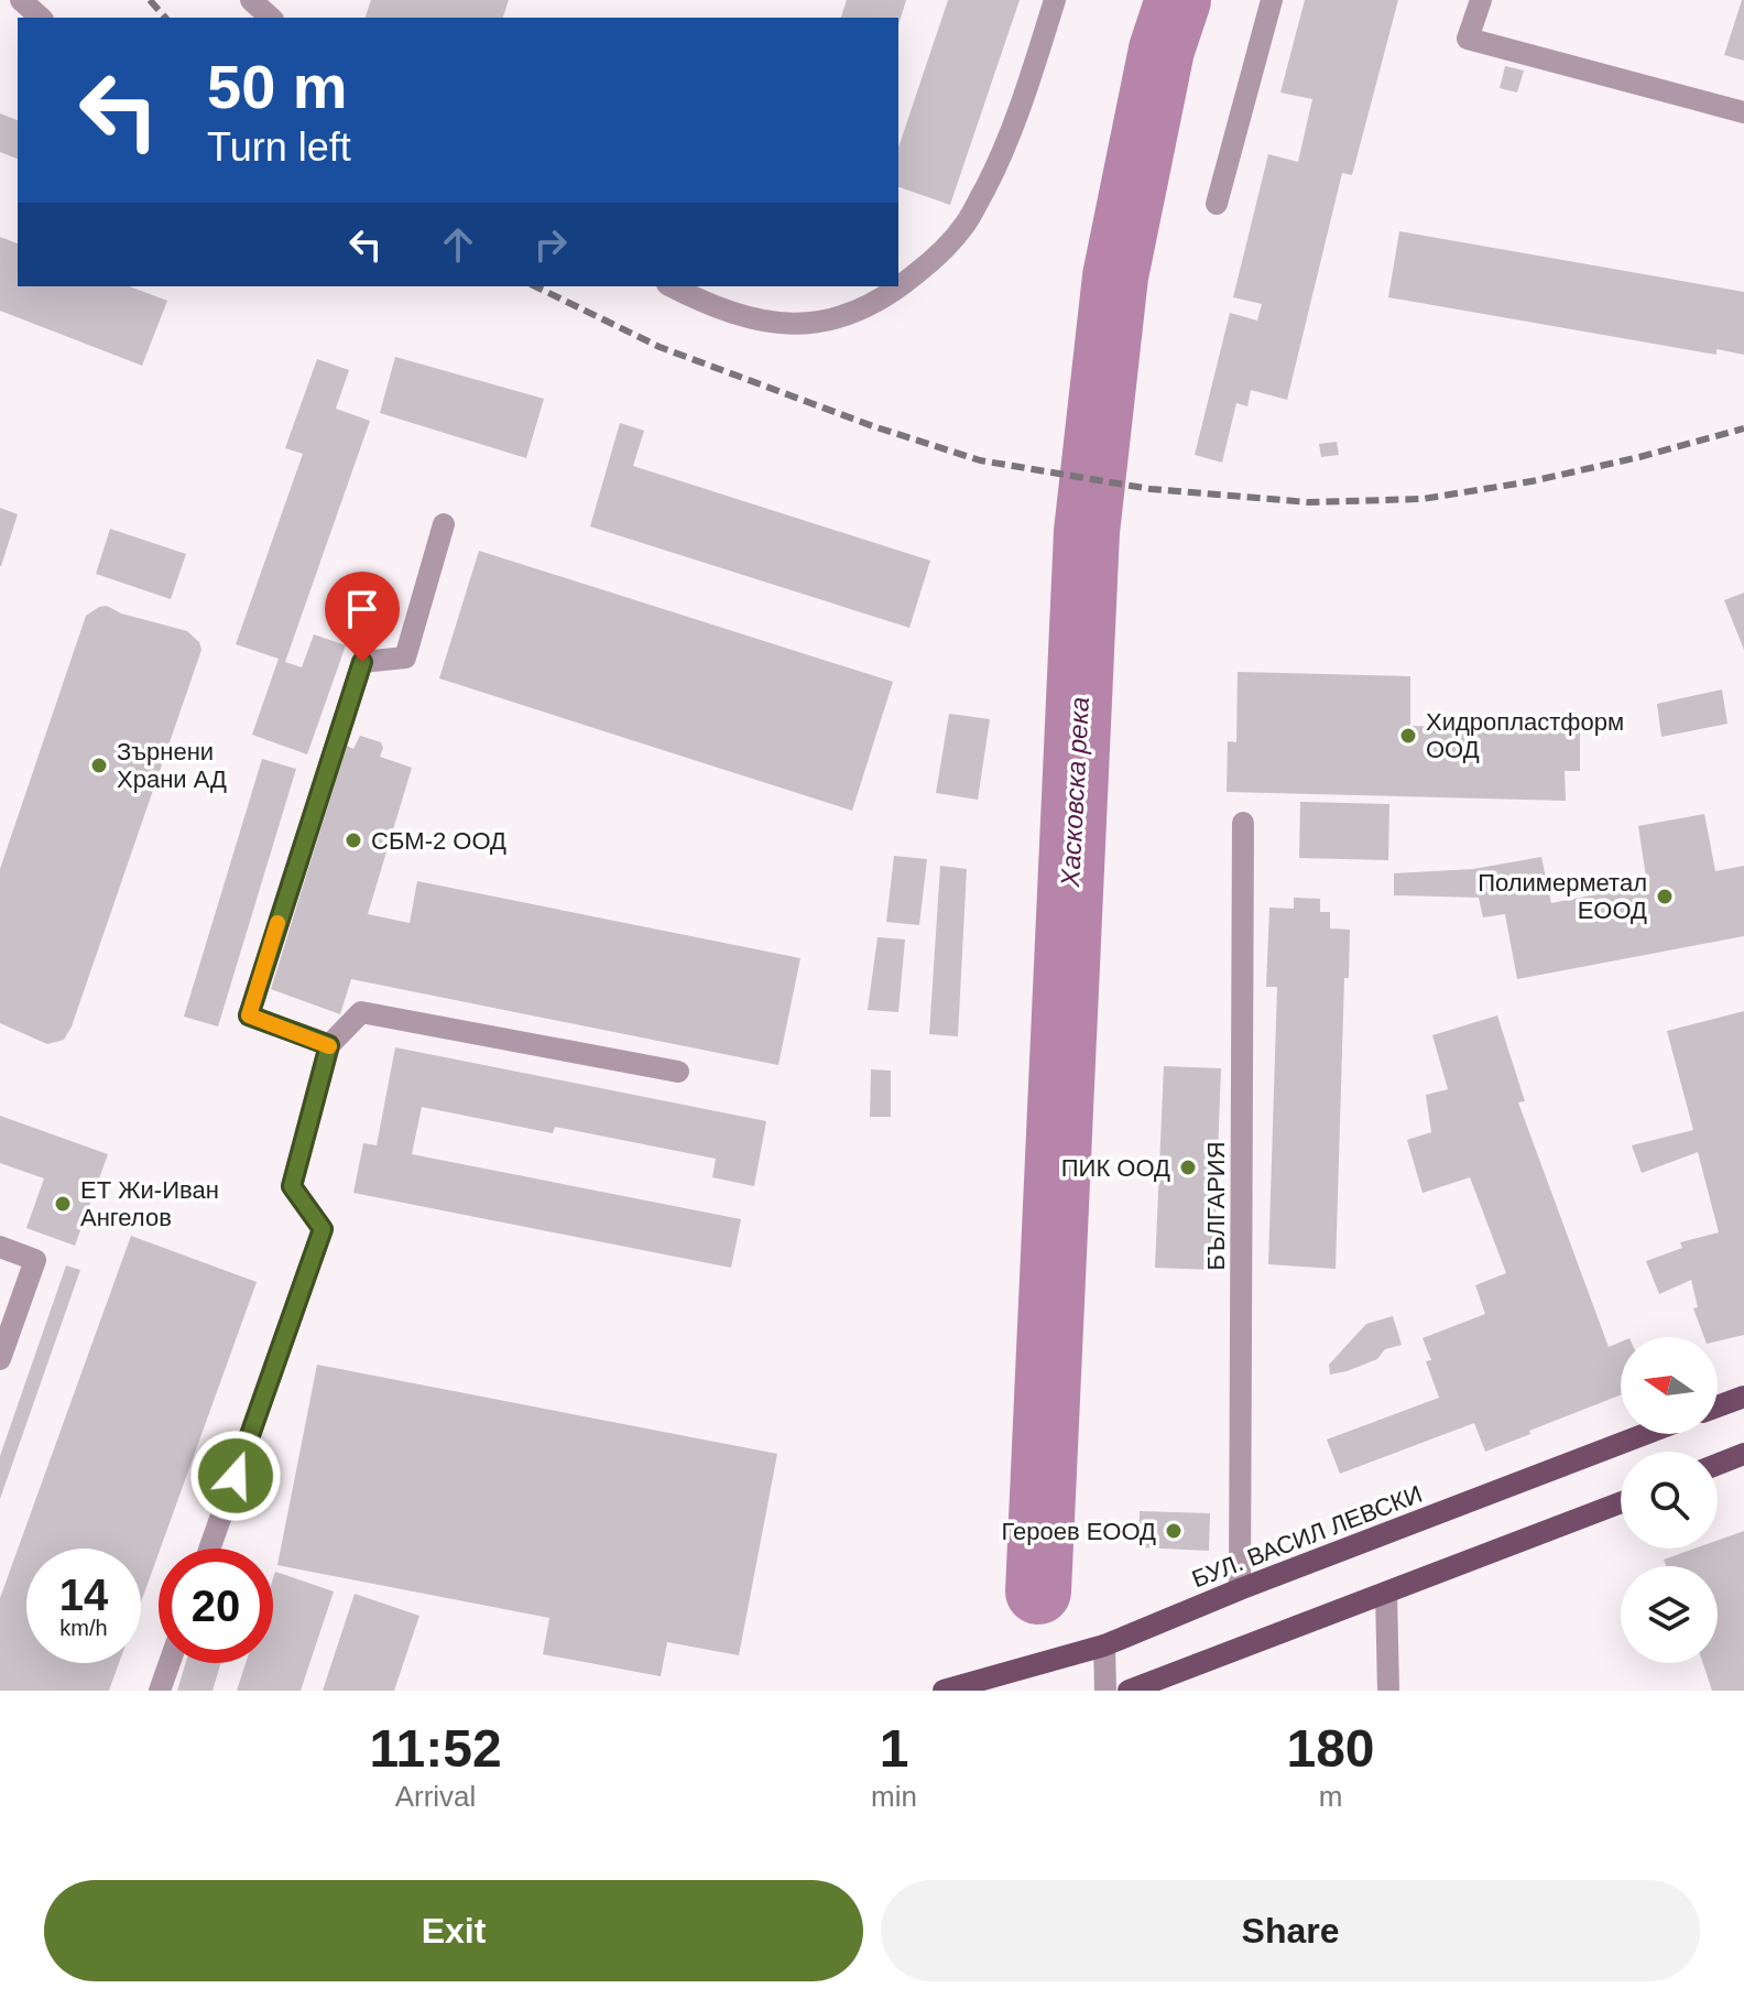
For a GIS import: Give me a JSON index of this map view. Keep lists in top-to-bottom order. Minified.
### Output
{"streets":{"main road":["БУЛ. ВАСИЛ ЛЕВСКИ"],"street":["БЪЛГАРИЯ"]},"crossings":[["БЪЛГАРИЯ","БУЛ. ВАСИЛ ЛЕВСКИ"]],"water":["Хасковска река"],"places":["Хидропластформ ООД","Зърнени Храни АД","СБМ-2 ООД","Полимерметал ЕООД","ПИК ООД","ЕТ Жи-Иван Ангелов","Героев ЕООД"],"north":"left","page":{"turn":["50 m","Turn left"],"speed":"14 km/h","limit":"20","eta":["11:52","Arrival","1","min","180","m"],"buttons":["Exit","Share"]}}
